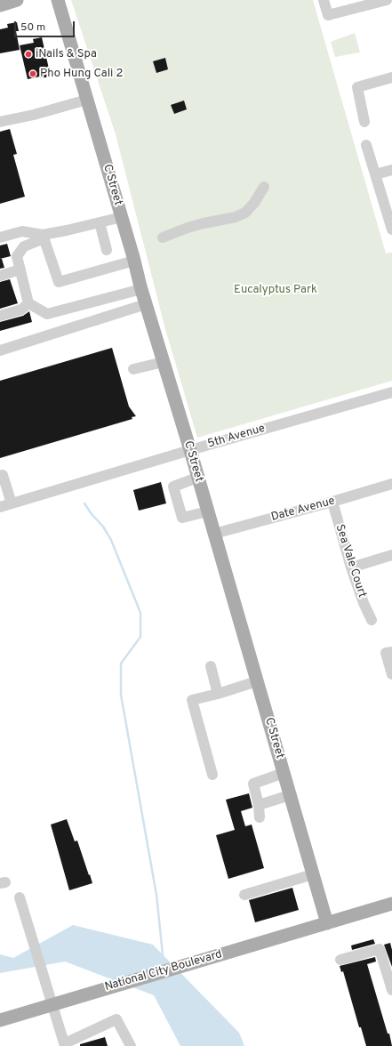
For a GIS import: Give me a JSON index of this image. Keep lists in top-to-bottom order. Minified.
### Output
{"streets":{"main road":["C Street","National City Boulevard"],"street":["5th Avenue","Date Avenue","Sea Vale Court"]},"crossings":[["C Street","5th Avenue"],["C Street","Date Avenue"],["C Street","National City Boulevard"],["Date Avenue","Sea Vale Court"]],"parks":["Eucalyptus Park"],"places":["iNails & Spa","Pho Hung Cali 2"],"scale_bar":"50 m"}
